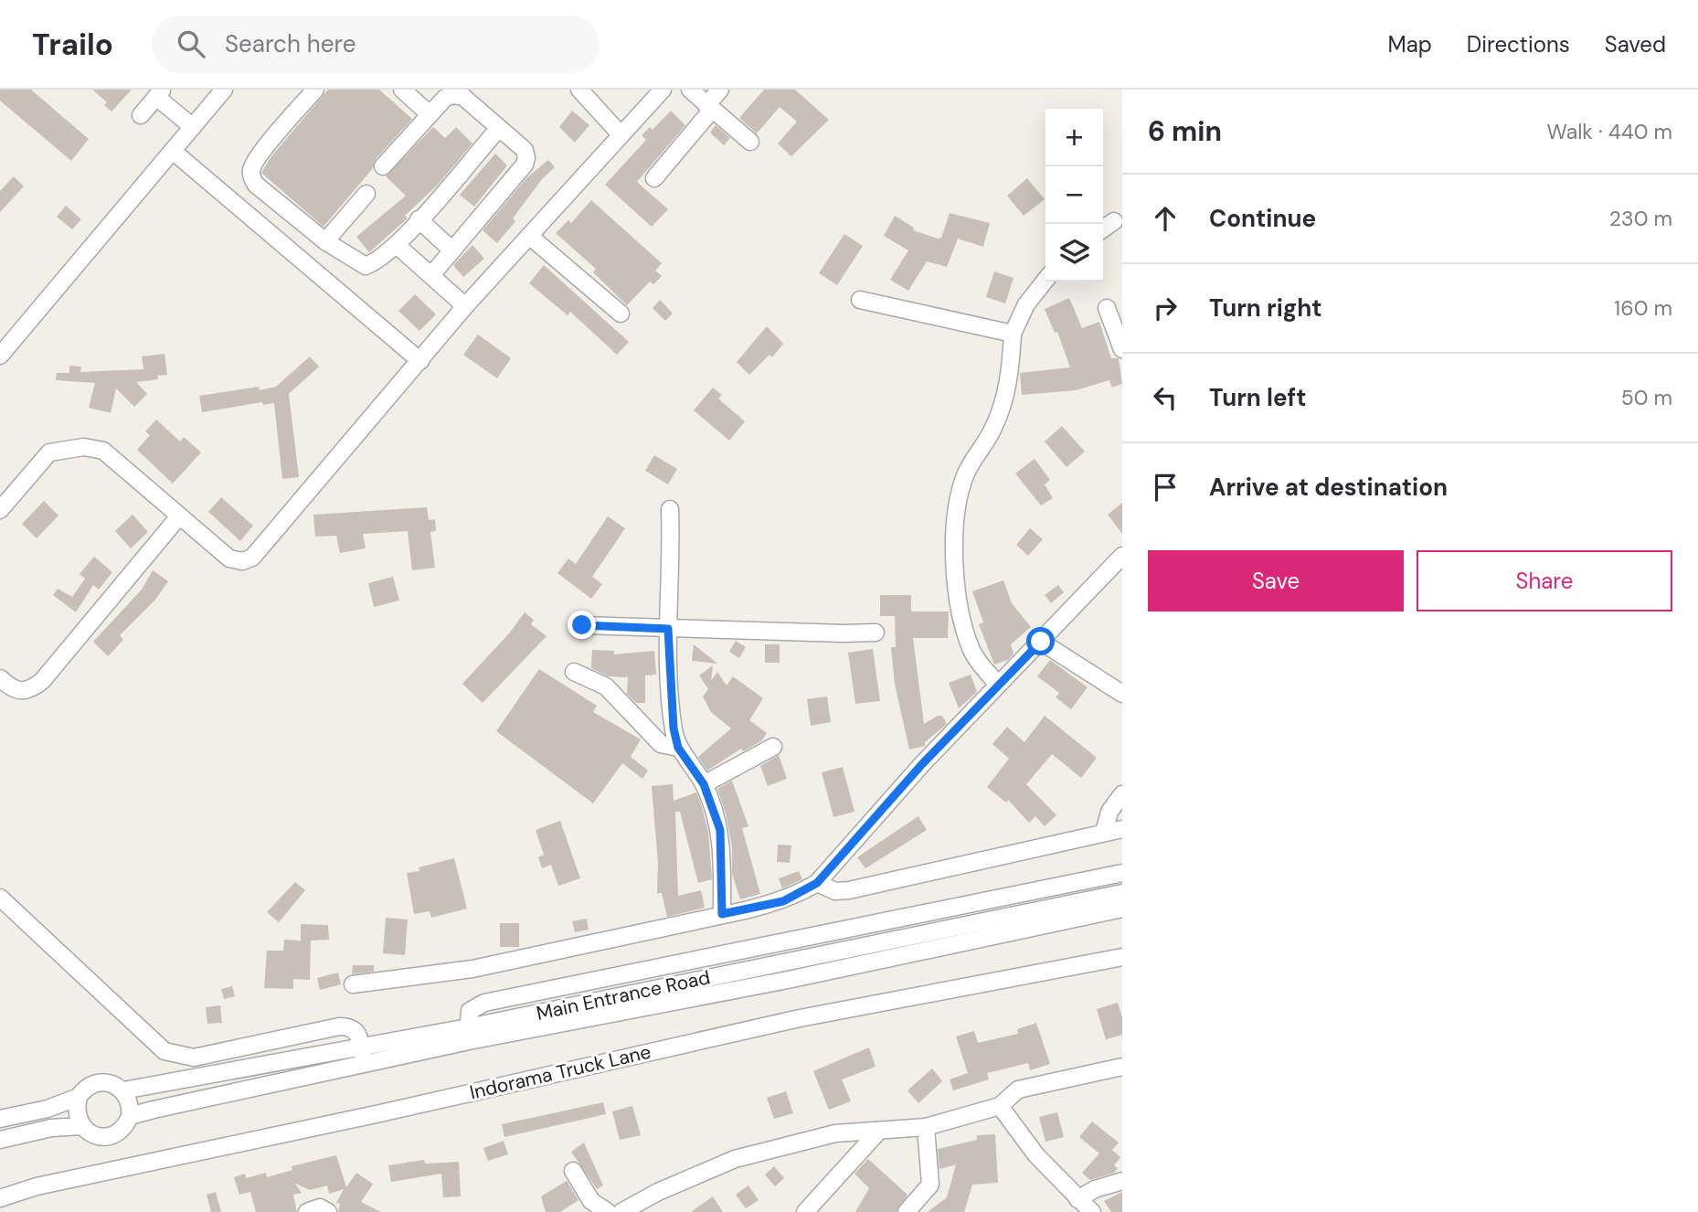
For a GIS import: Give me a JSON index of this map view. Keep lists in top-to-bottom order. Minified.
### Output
{"streets":{"street":["Main Entrance Road","Indorama Truck Lane"]},"page":{"header":"Trailo","search":"Search here","nav":["Map","Directions","Saved"],"heading":["6 min","Walk · 440 m"],"map_buttons":["+","−"],"list":[["Continue","230 m"],["Turn right","160 m"],["Turn left","50 m"],"Arrive at destination"],"buttons":["Save","Share"]}}
